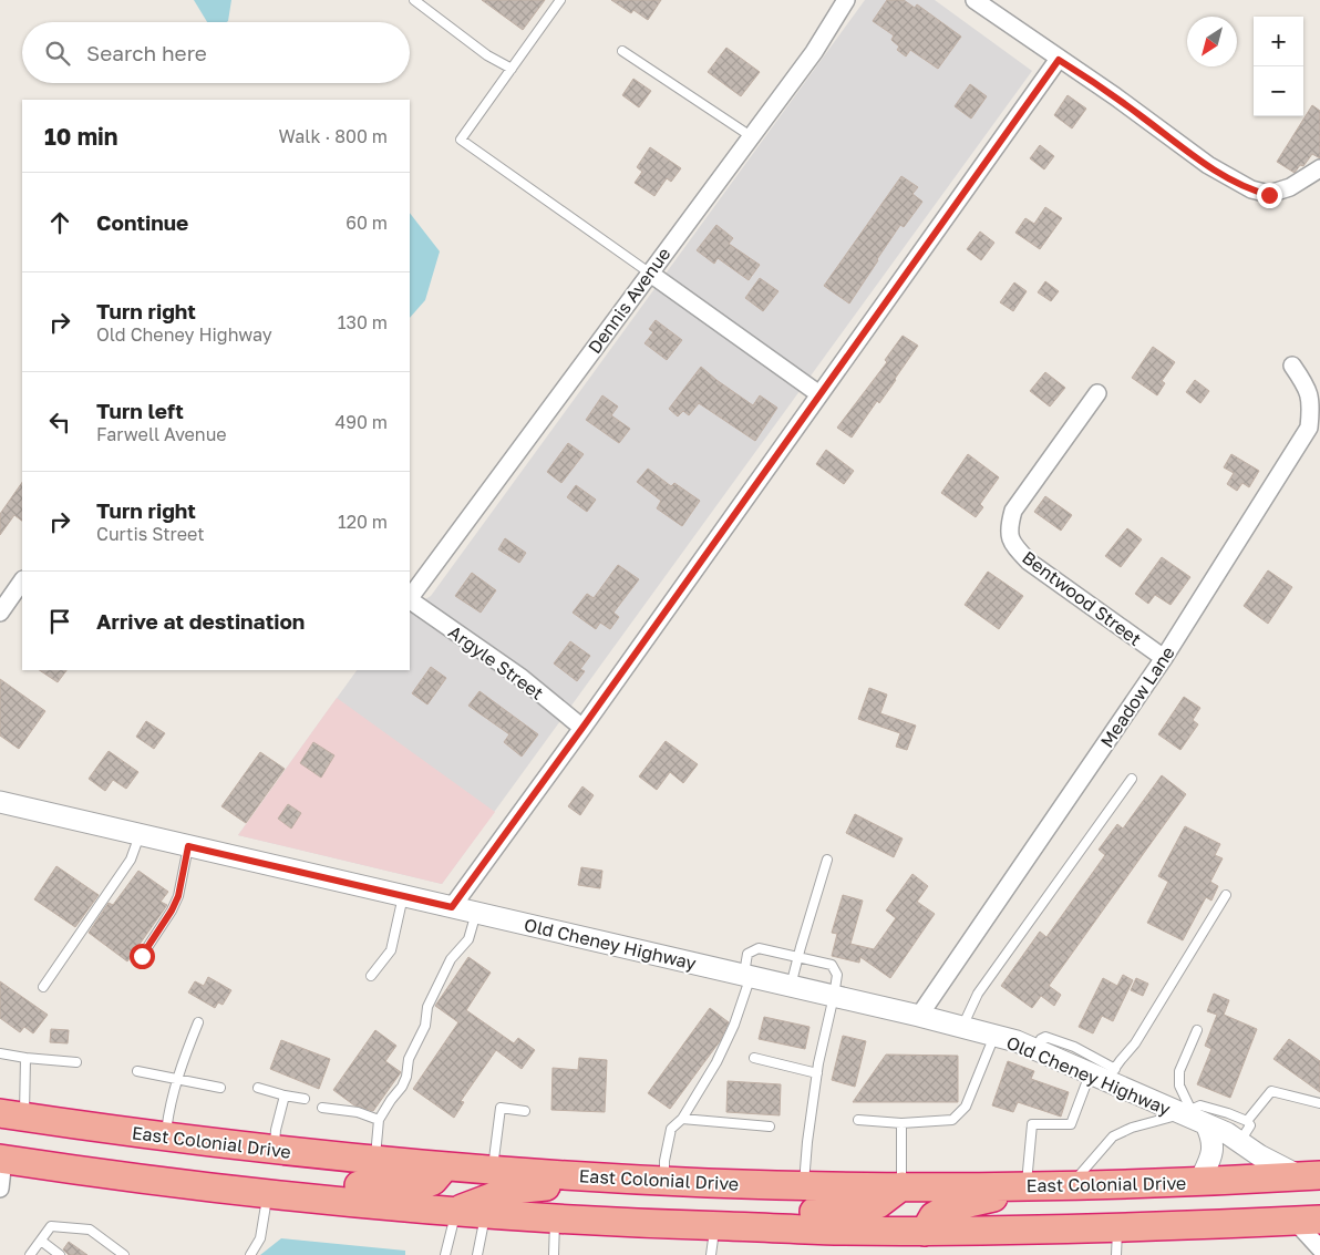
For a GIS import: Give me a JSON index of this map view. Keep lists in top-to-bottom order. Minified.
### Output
{"streets":{"highway":["East Colonial Drive"],"street":["Dennis Avenue","Bentwood Street","Argyle Street","Meadow Lane","Old Cheney Highway"]},"crossings":[["Bentwood Street","Meadow Lane"],["Meadow Lane","Old Cheney Highway"],["Old Cheney Highway","East Colonial Drive"]],"north":"bottom left","page":{"map_buttons":["+","−"],"search":"Search here","heading":["10 min","Walk · 800 m"],"list":[["Continue","60 m"],["Turn right","Old Cheney Highway","130 m"],["Turn left","Farwell Avenue","490 m"],["Turn right","Curtis Street","120 m"],"Arrive at destination"]}}
